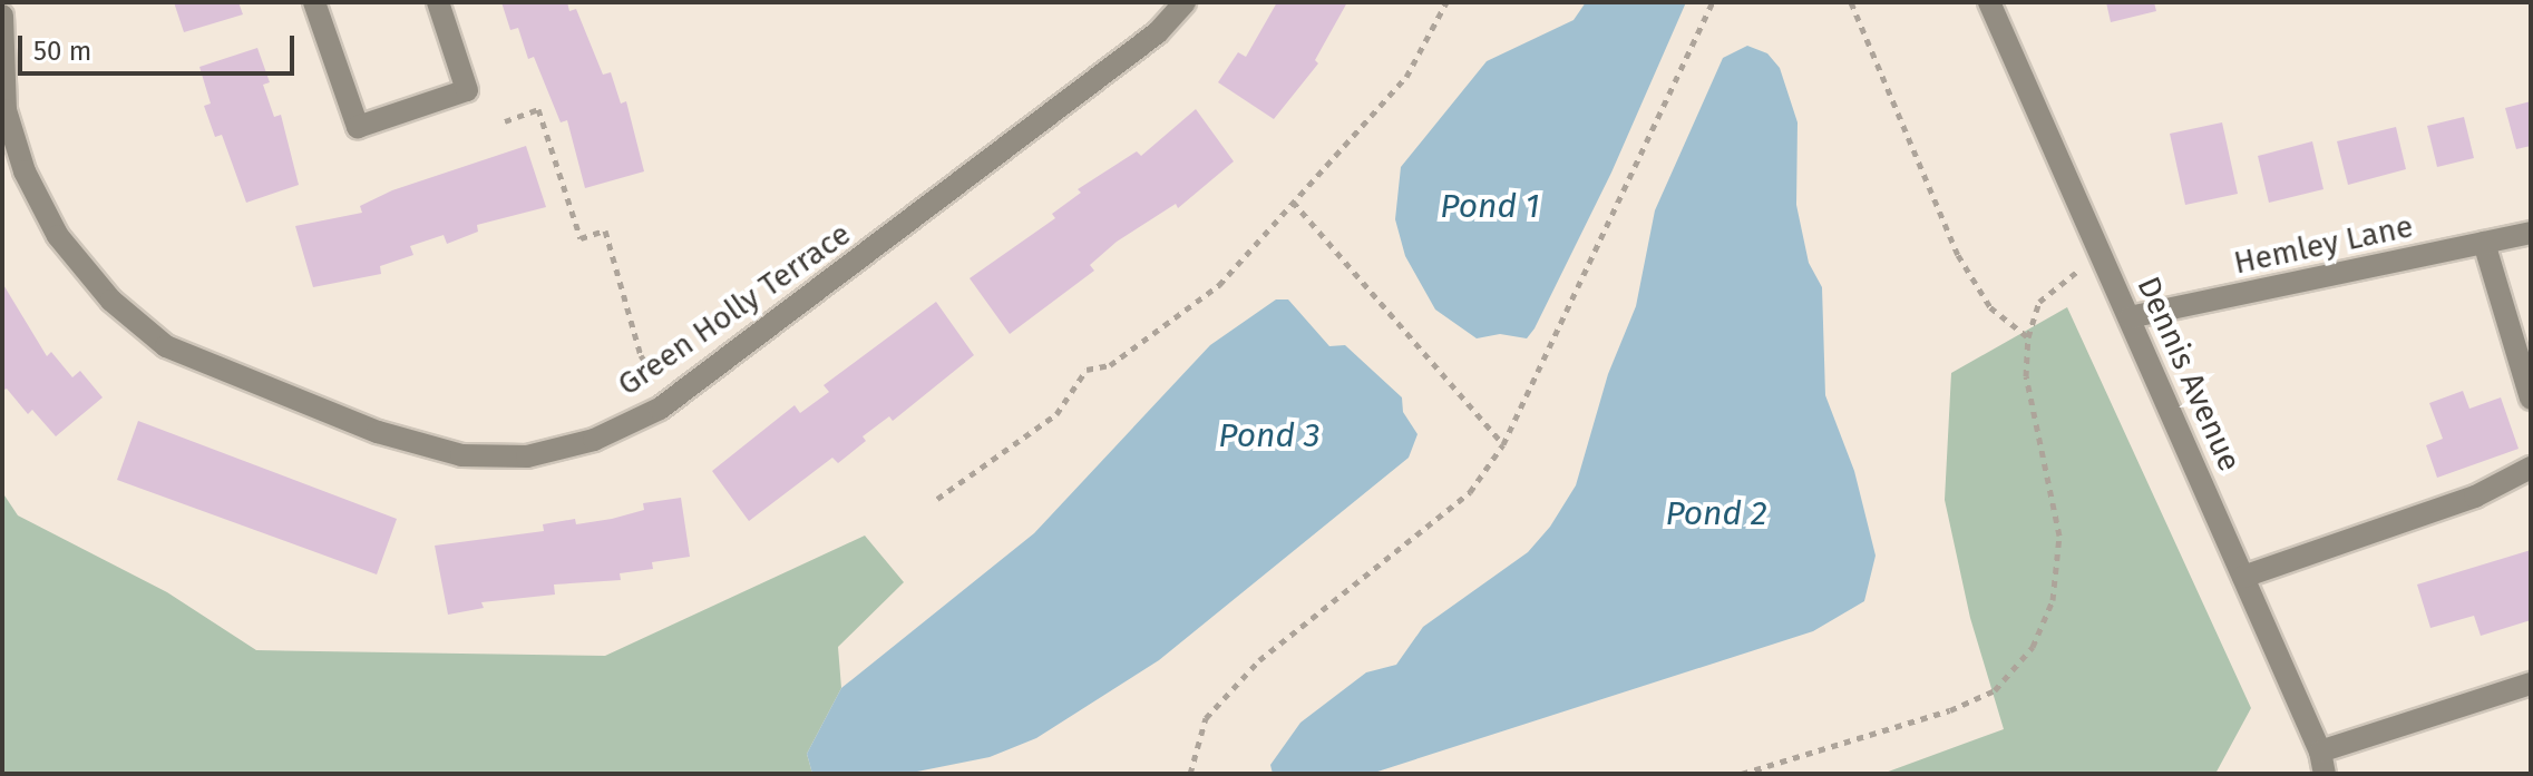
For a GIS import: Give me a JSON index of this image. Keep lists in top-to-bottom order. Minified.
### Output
{"streets":{"street":["Hemley Lane","Green Holly Terrace","Dennis Avenue"]},"crossings":[["Hemley Lane","Dennis Avenue"]],"water":["Pond 1","Pond 3","Pond 2"],"scale_bar":"50 m"}
